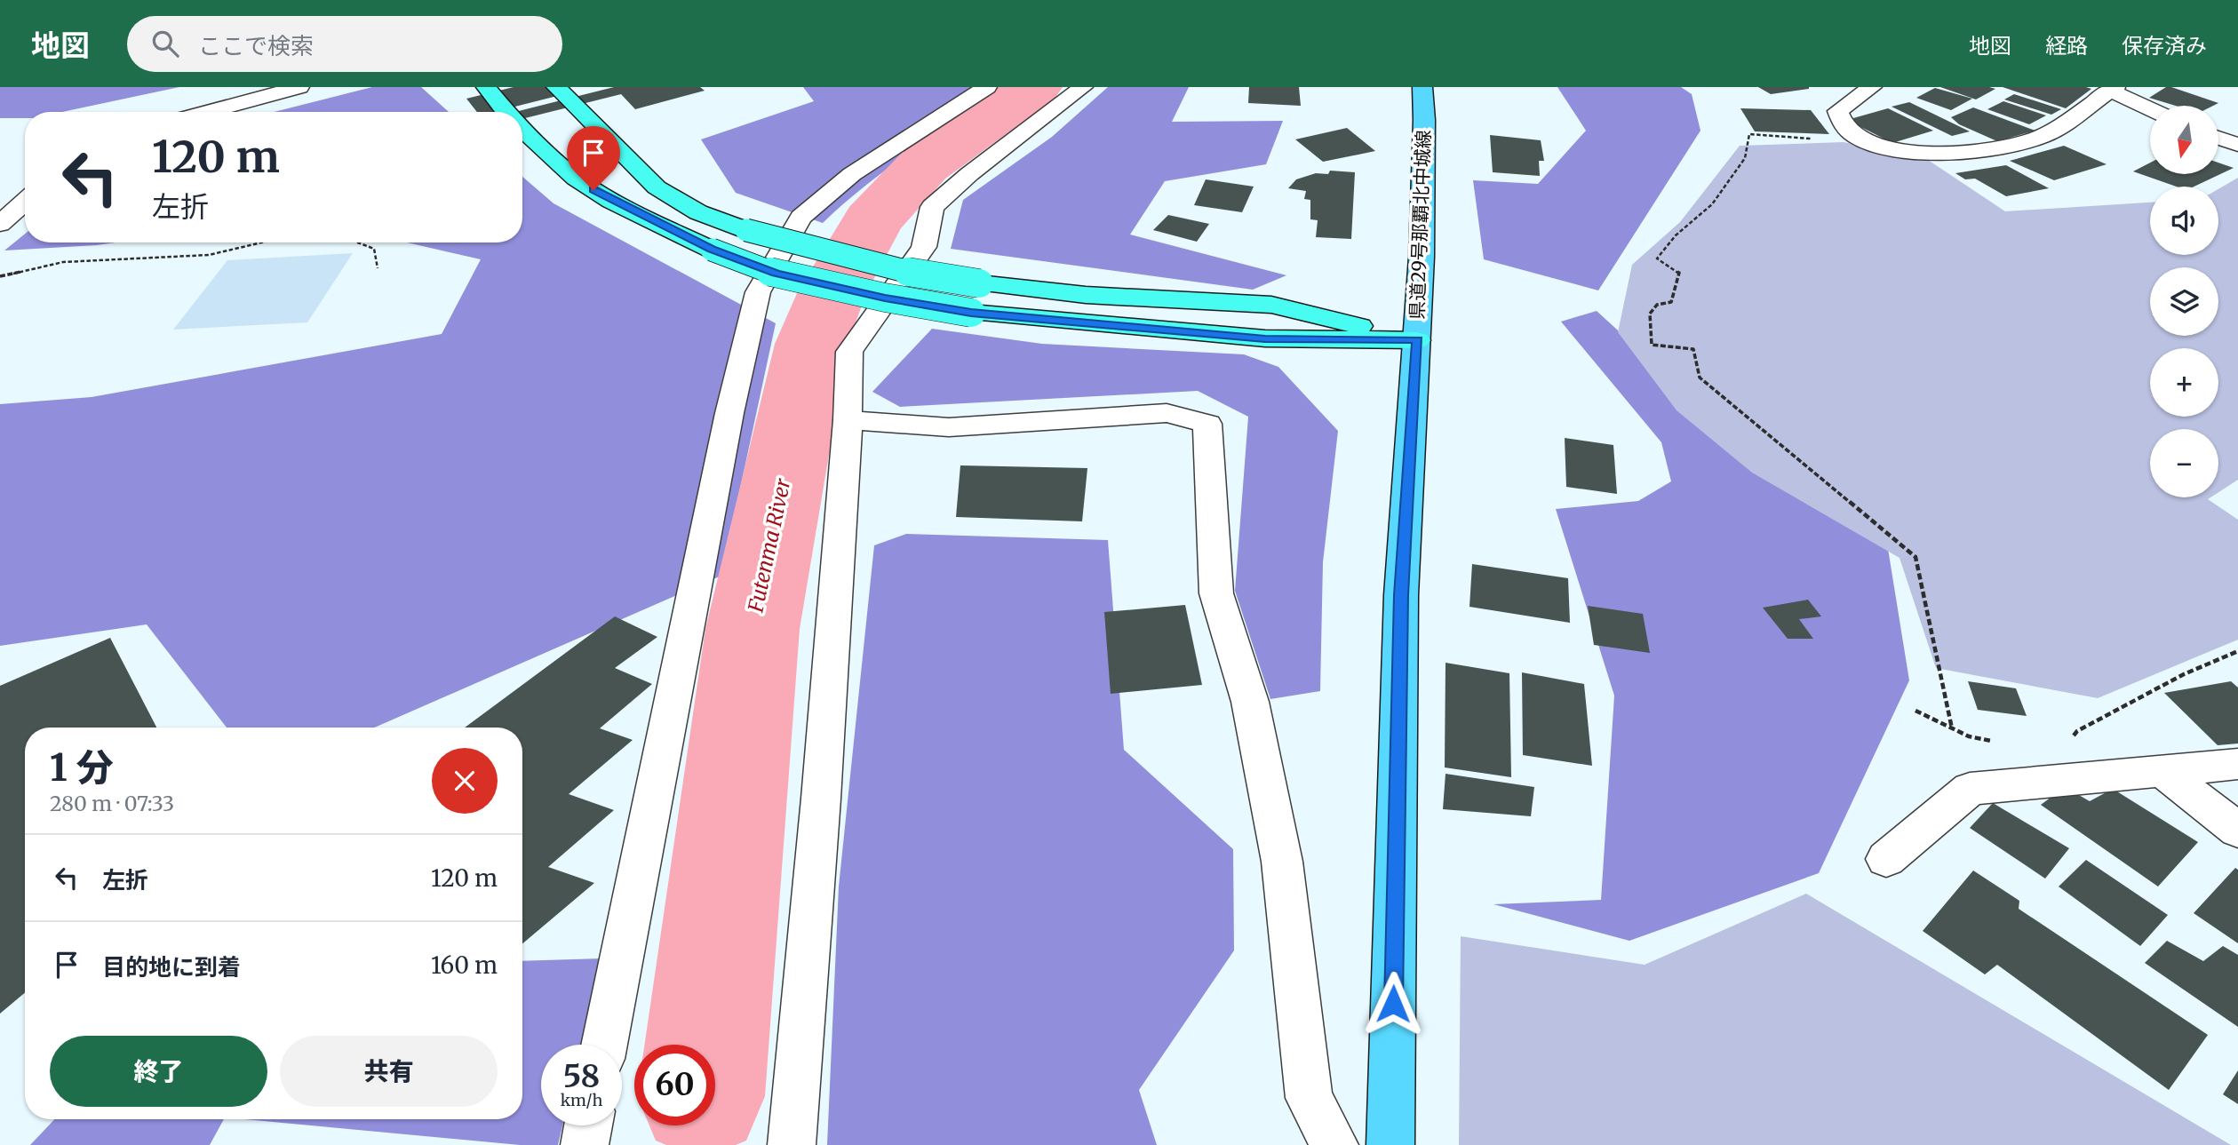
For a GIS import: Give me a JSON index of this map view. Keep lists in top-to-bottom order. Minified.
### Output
{"streets":{"main road":["県道29号那覇北中城線"]},"water":["Futenma River"],"north":"bottom","page":{"header":"地図","search":"ここで検索","nav":["地図","経路","保存済み"],"map_buttons":["+","−"],"turn":["120 m","左折"],"heading":["1 分","280 m · 07:33"],"list":[{"name":"左折","value":"120 m"},{"name":"目的地に到着","value":"160 m"}],"buttons":["終了","共有"],"speed":"58 km/h","limit":"60"}}
